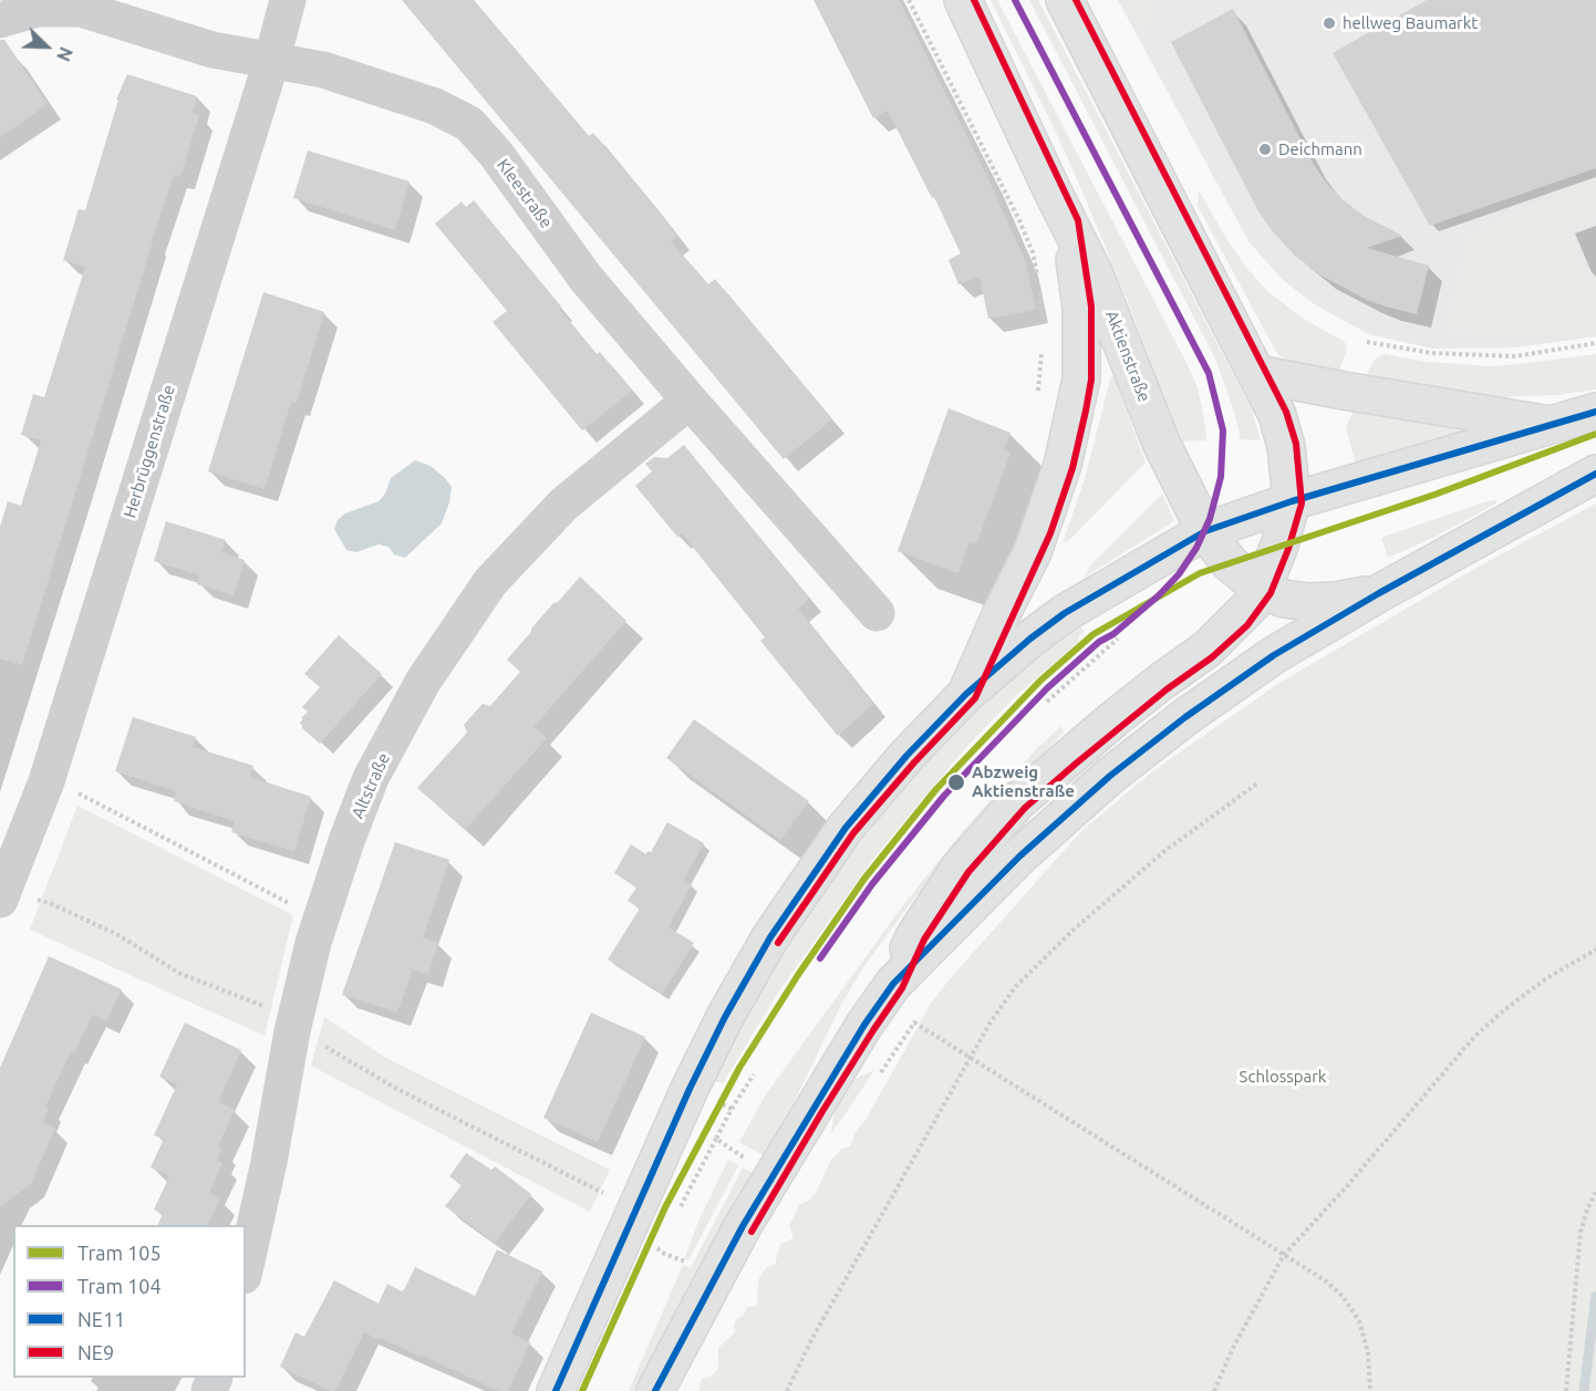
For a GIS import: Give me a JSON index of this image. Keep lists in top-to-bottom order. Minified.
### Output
{"streets":{"main road":["Aktienstraße"],"street":["Kleestraße","Herbrüggenstraße","Altstraße"]},"crossings":[["Kleestraße","Herbrüggenstraße"],["Kleestraße","Altstraße"]],"parks":["Schlosspark"],"places":["hellweg Baumarkt","Deichmann","Abzweig Aktienstraße"],"lines":["tram line 104","transit line NE9","transit line NE11","tram line 105"],"legend":["Tram 105","Tram 104","NE11","NE9"],"north":"bottom right"}
